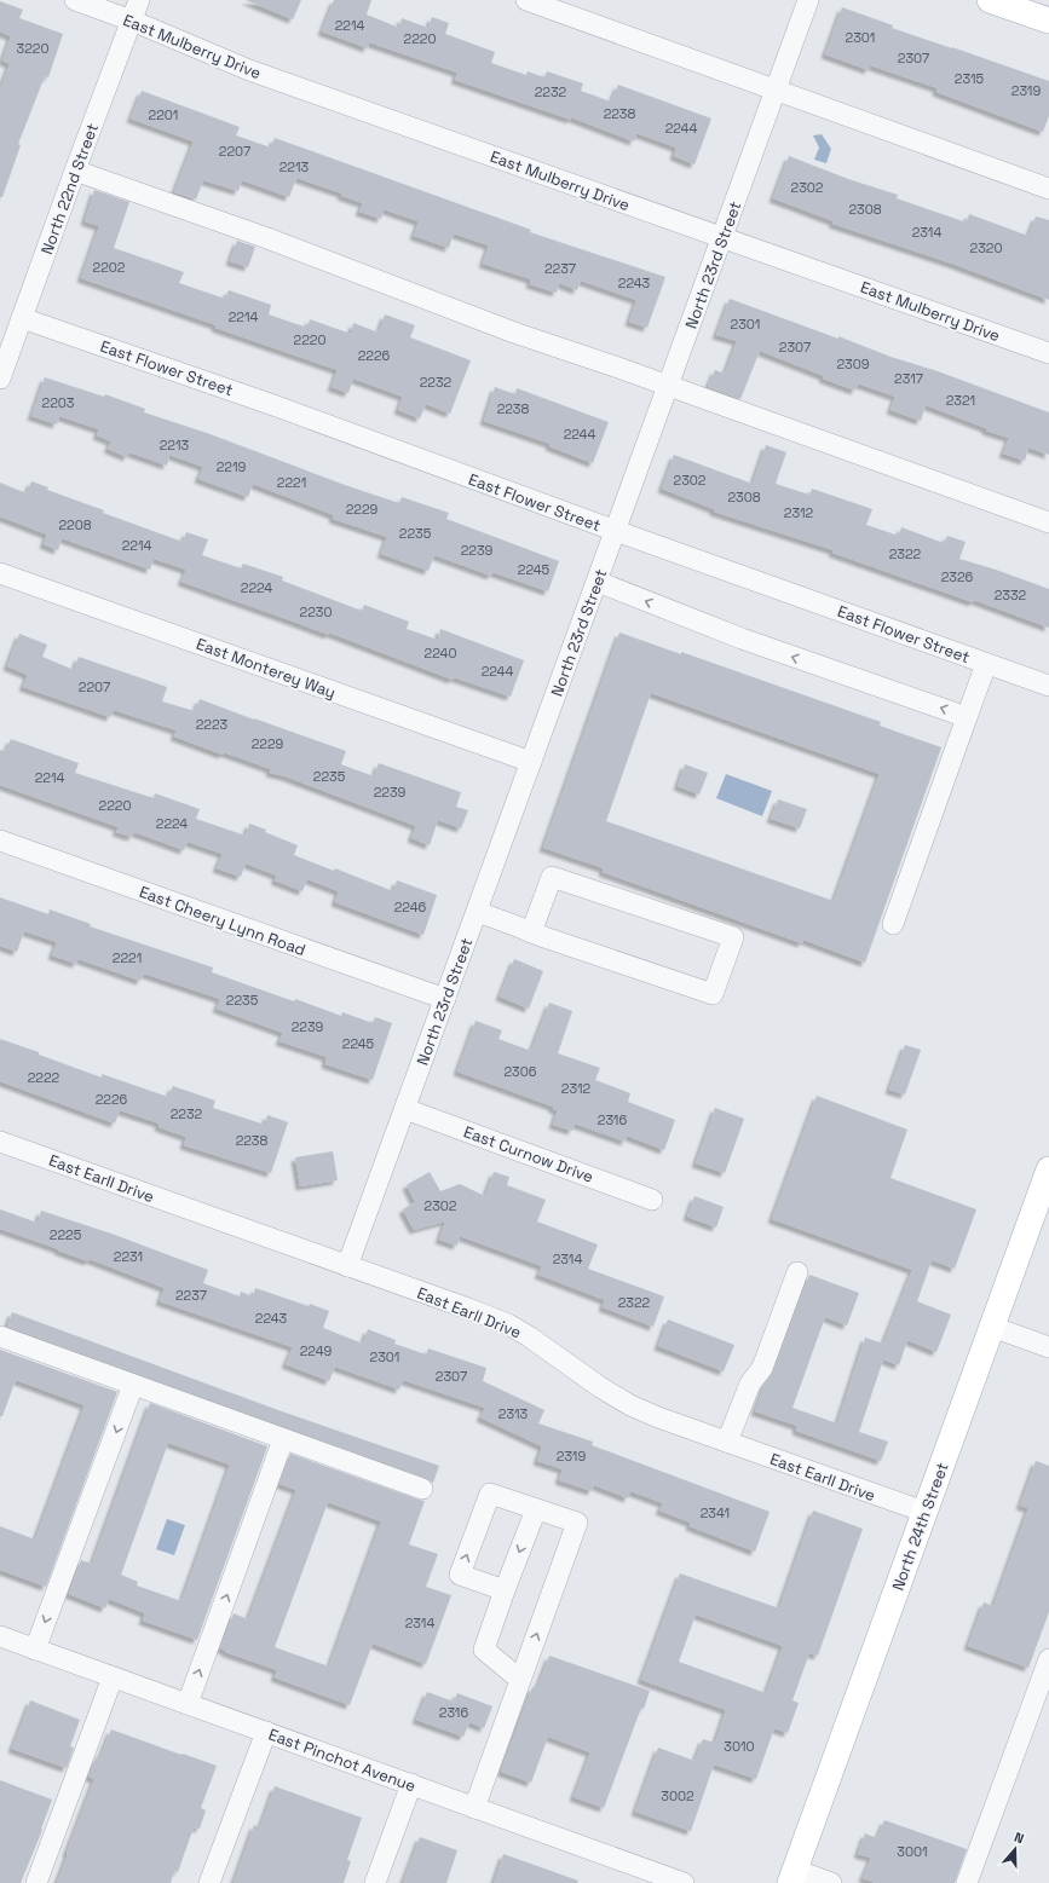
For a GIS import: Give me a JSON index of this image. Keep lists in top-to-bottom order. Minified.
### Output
{"streets":{"main road":["North 24th Street"],"street":["East Mulberry Drive","North 22nd Street","North 23rd Street","East Flower Street","East Monterey Way","East Cheery Lynn Road","East Curnow Drive","East Earll Drive","East Pinchot Avenue"]},"crossings":[["East Mulberry Drive","North 22nd Street"],["East Mulberry Drive","North 23rd Street"],["North 22nd Street","East Flower Street"],["North 23rd Street","East Flower Street"],["North 23rd Street","East Monterey Way"],["North 23rd Street","East Cheery Lynn Road"],["North 23rd Street","East Curnow Drive"],["North 23rd Street","East Earll Drive"],["East Earll Drive","North 24th Street"]],"house_numbers":["2214","2301","2220","3220","2307","2315","2319","2232","2238","2201","2244","2207","2213","2302","2308","2314","2320","2202","2237","2243","2214","2301","2220","2307","2226","2309","2317","2232","2321","2203","2238","2244","2213","2219","2302","2221","2308","2229","2312","2208","2235","2214","2239","2322","2245","2326","2224","2332","2230","2240","2244","2207","2223","2229","2235","2214","2239","2220","2224","2246","2221","2235","2239","2245","2306","2222","2312","2226","2232","2316","2238","2302","2225","2231","2314","2237","2322","2243","2249","2301","2307","2313","2319","2341","2314","2316","3010","3002","3001"],"north":"top"}
